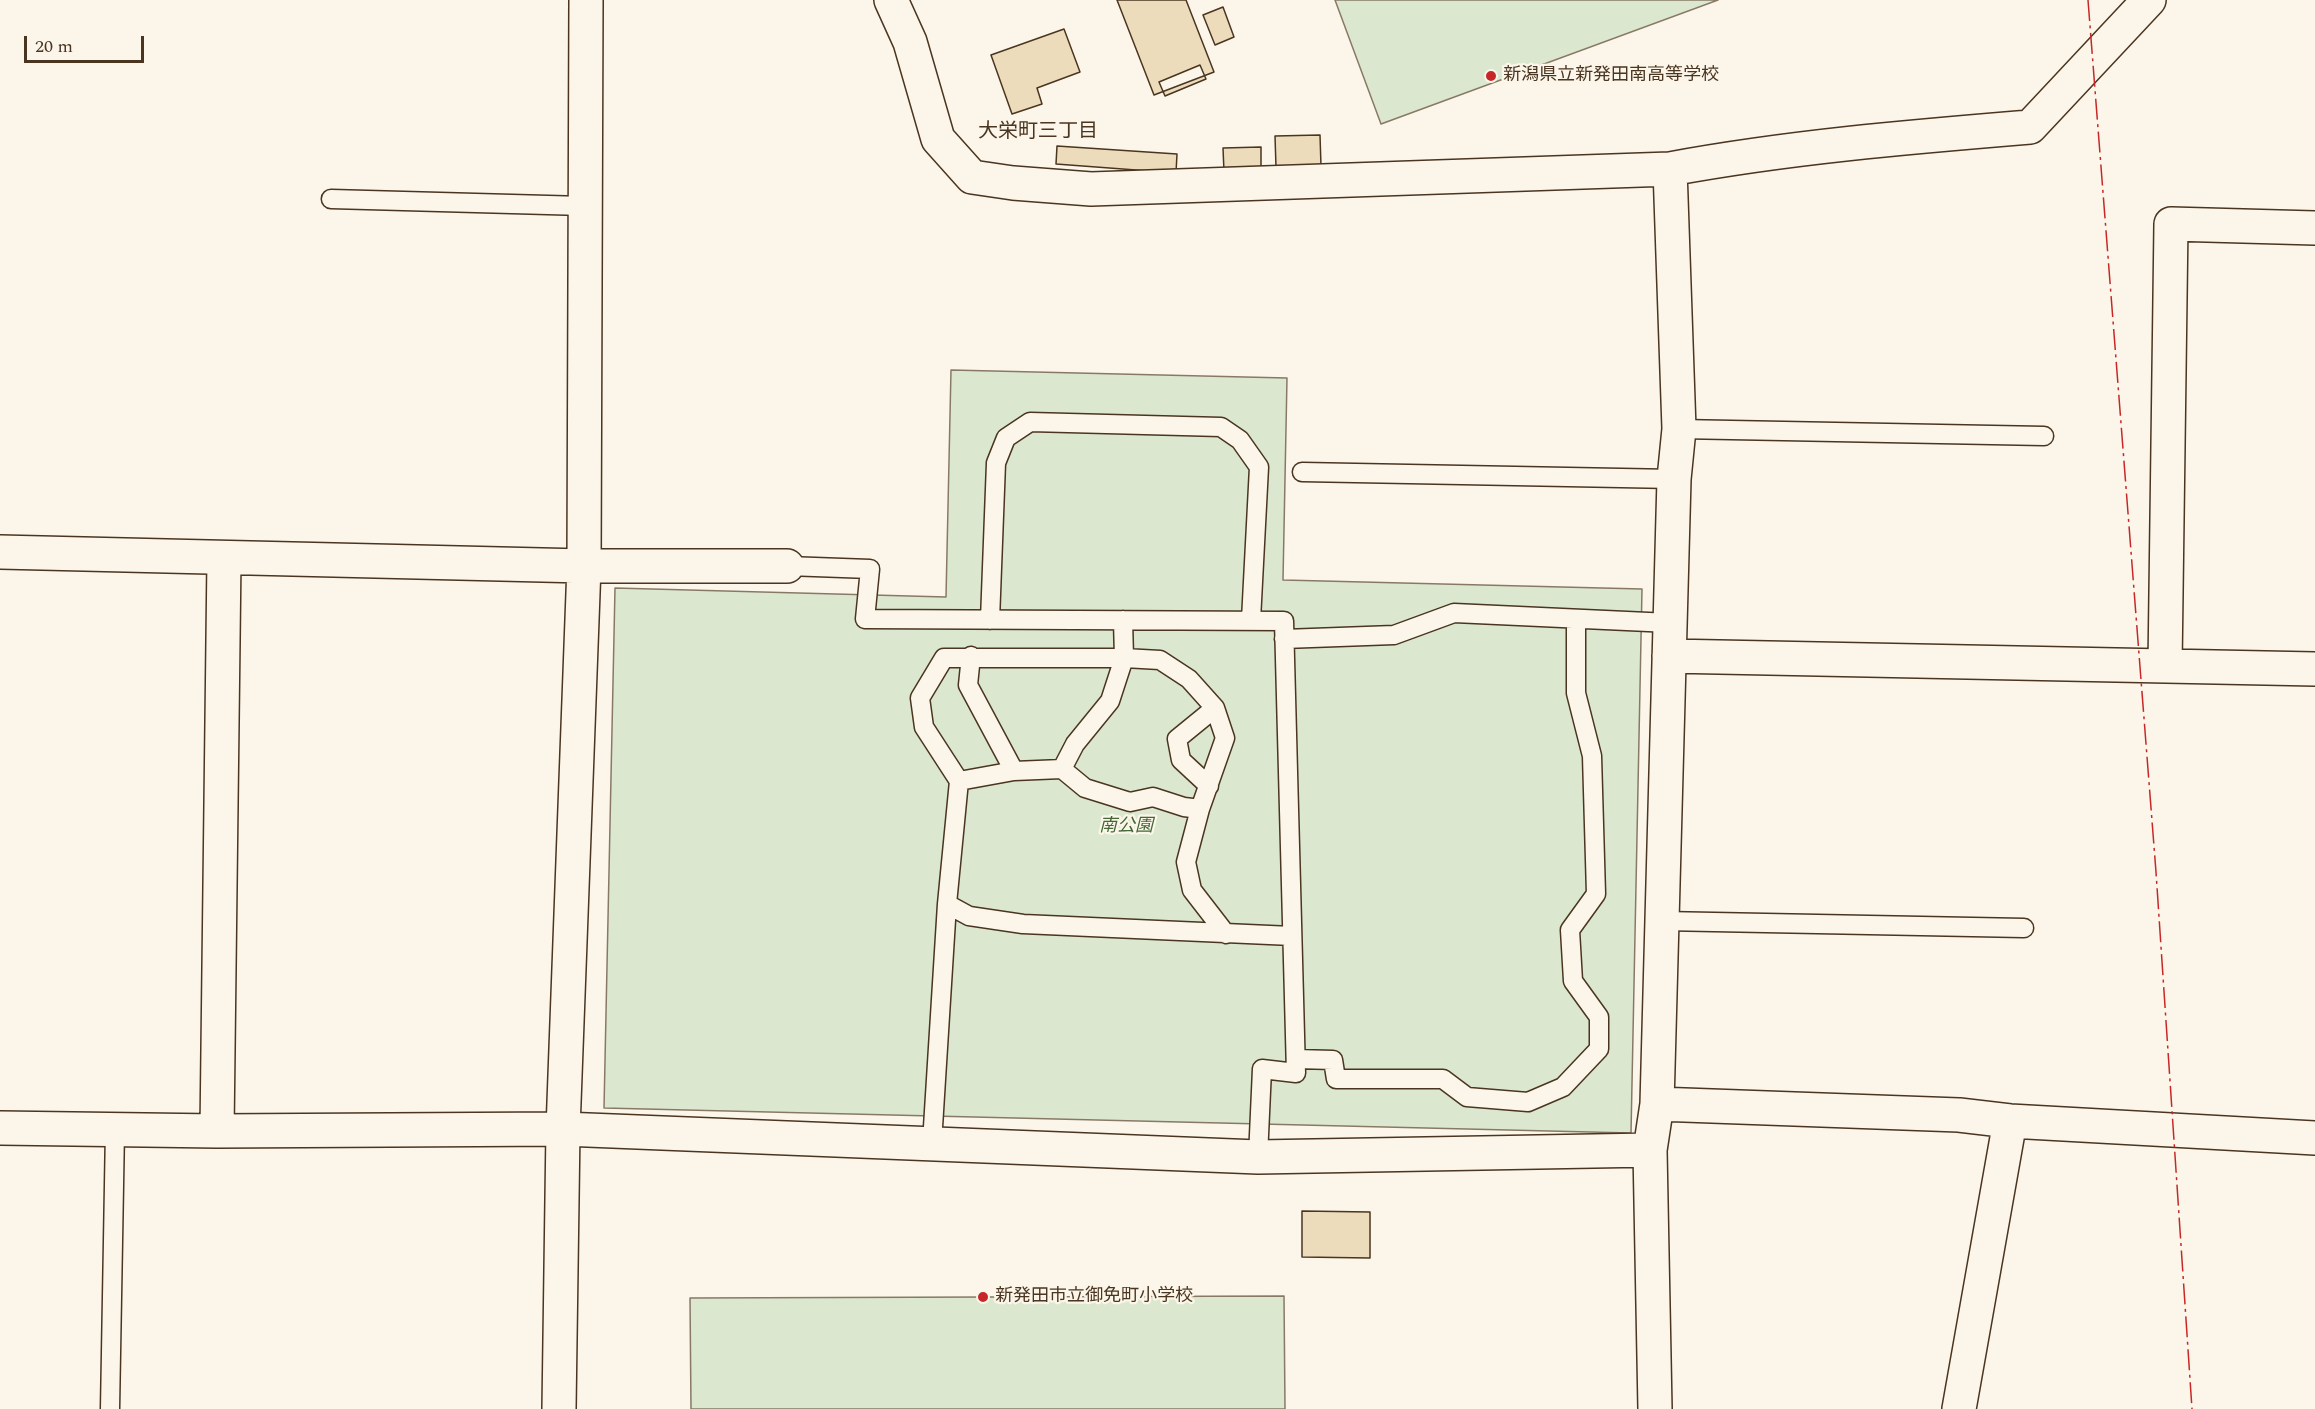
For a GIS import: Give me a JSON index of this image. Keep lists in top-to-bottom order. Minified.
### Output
{"districts":["大栄町三丁目"],"parks":["南公園"],"places":["新潟県立新発田南高等学校","新発田市立御免町小学校"],"scale_bar":"20 m"}
